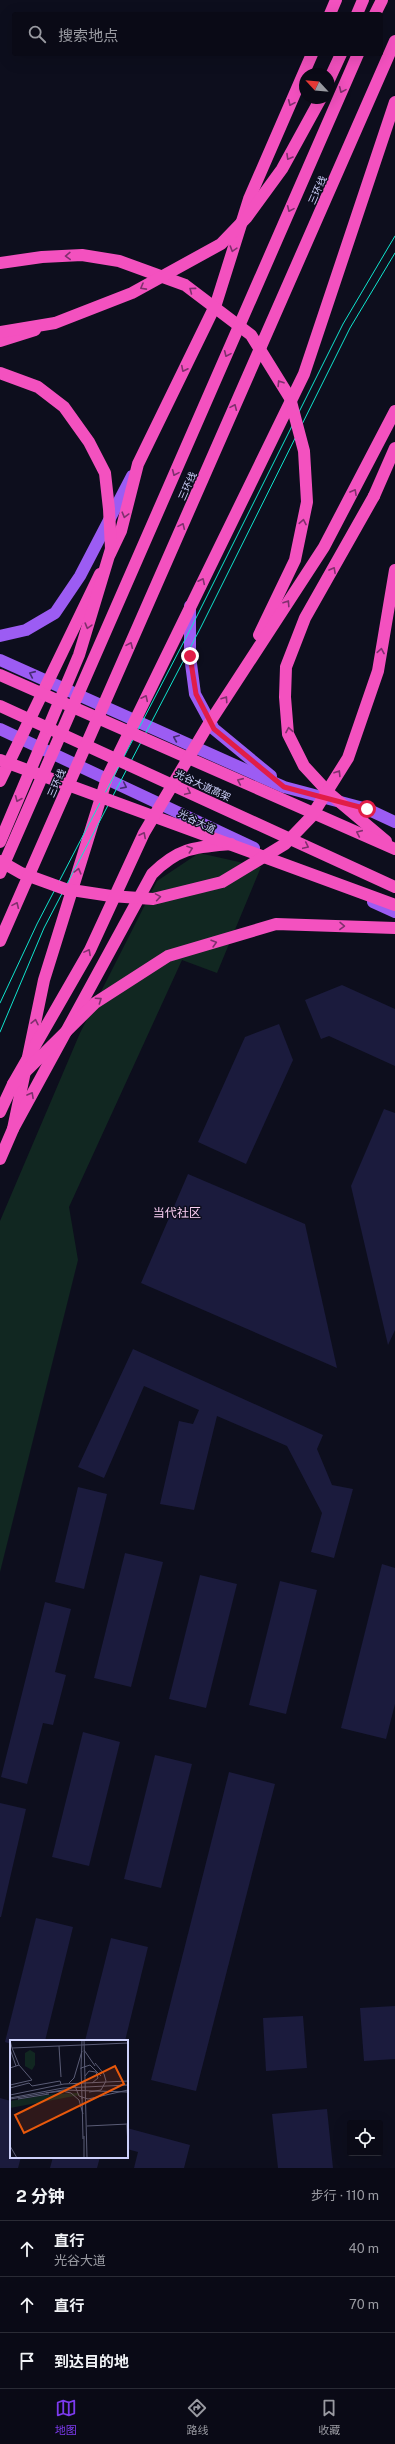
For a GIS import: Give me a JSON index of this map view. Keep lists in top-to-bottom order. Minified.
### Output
{"streets":{"highway":["三环线","光谷大道高架"],"main road":["光谷大道"]},"districts":["当代社区"],"north":"top left","page":{"search":"搜索地点","heading":["2 分钟","步行 · 110 m"],"list":[["直行","光谷大道","40 m"],["直行","70 m"],"到达目的地"],"nav":["地图","路线","收藏"]}}
